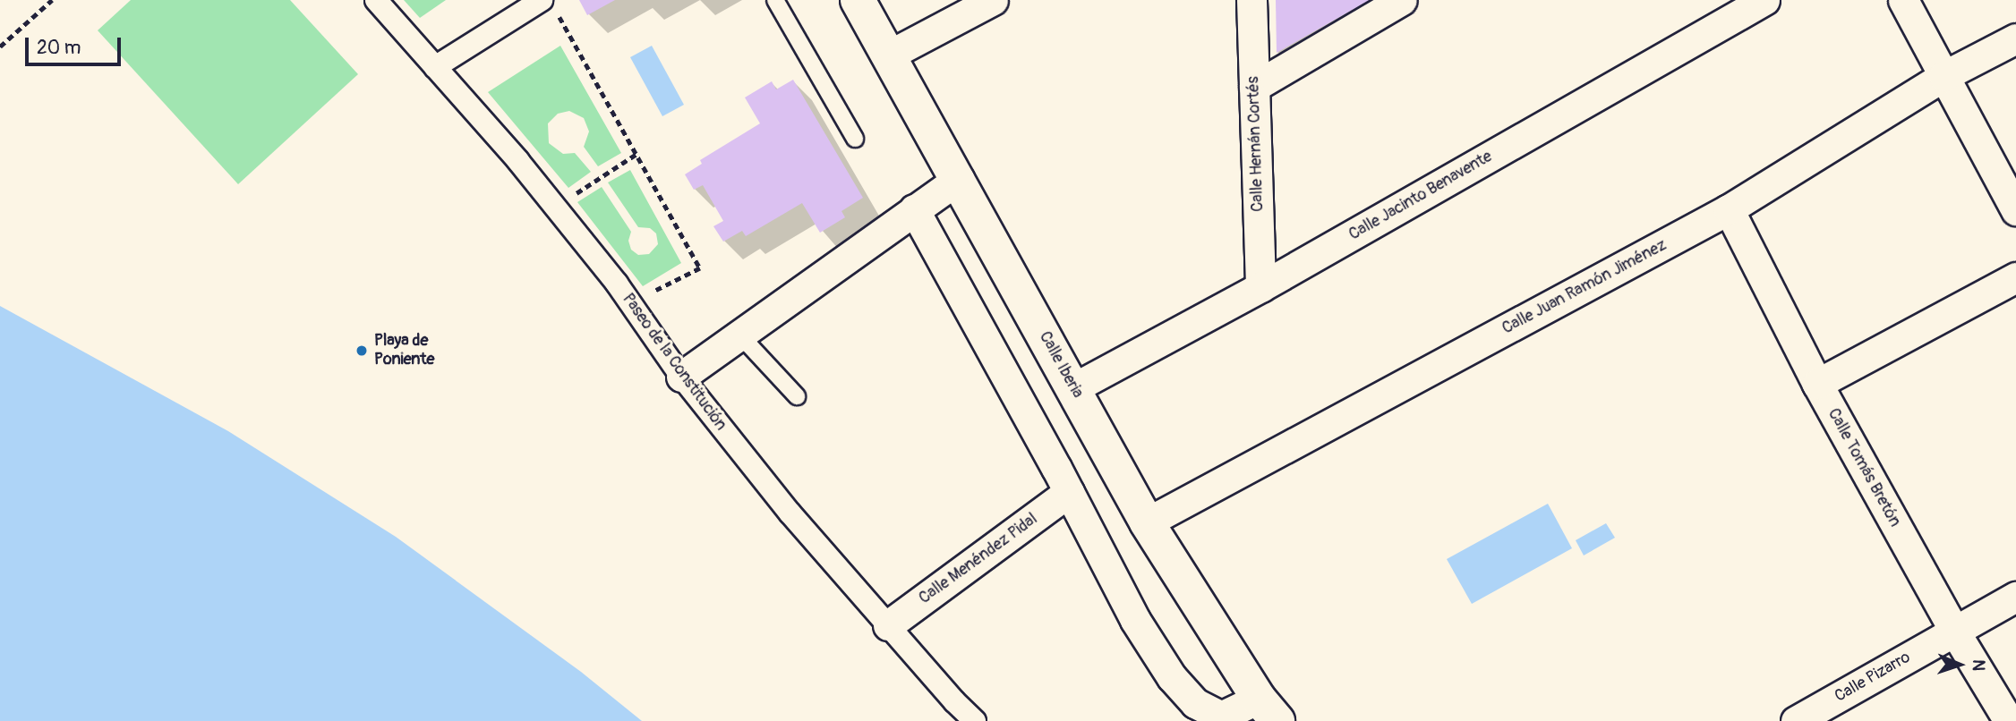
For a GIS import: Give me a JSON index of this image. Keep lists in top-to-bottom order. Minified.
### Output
{"streets":{"main road":["Calle Iberia"],"street":["Calle Hernán Cortés","Calle Jacinto Benavente","Calle Juan Ramón Jiménez","Paseo de la Constitución","Calle Tomás Bretón","Calle Menéndez Pidal","Calle Pizarro"]},"crossings":[["Calle Hernán Cortés","Calle Jacinto Benavente"],["Calle Jacinto Benavente","Calle Iberia"],["Calle Juan Ramón Jiménez","Calle Iberia"],["Calle Juan Ramón Jiménez","Calle Tomás Bretón"],["Paseo de la Constitución","Calle Menéndez Pidal"],["Calle Tomás Bretón","Calle Pizarro"]],"places":["Playa de Poniente"],"scale_bar":"20 m","north":"right"}
